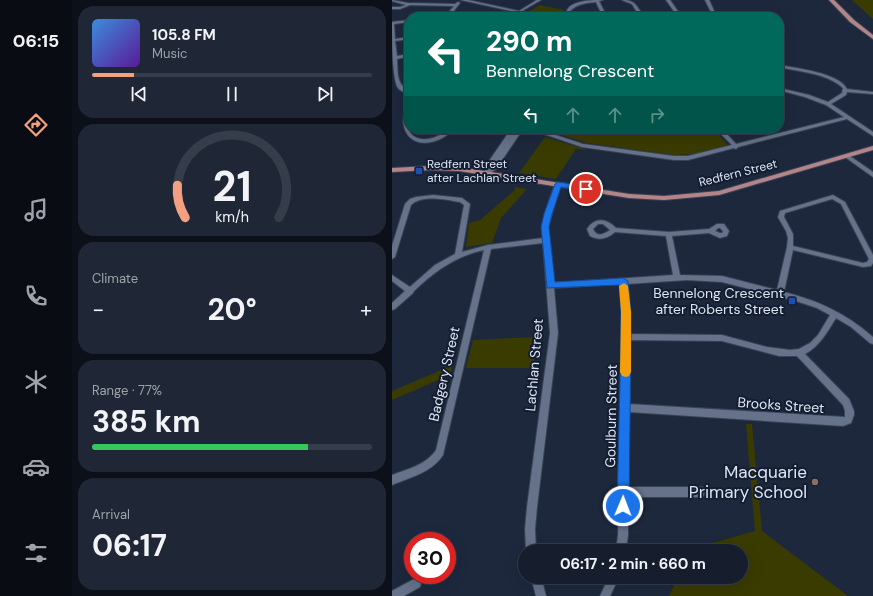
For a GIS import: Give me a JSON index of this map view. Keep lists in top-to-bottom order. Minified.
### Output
{"streets":{"main road":["Redfern Street"],"street":["Lachlan Street","Badgery Street","Brooks Street","Goulburn Street"]},"crossings":[["Redfern Street","Lachlan Street"],["Brooks Street","Goulburn Street"]],"places":{"transit":["Redfern Street after Lachlan Street","Bennelong Crescent after Roberts Street"],"other":["Macquarie Primary School"]},"page":{"tabs":"06:15","turn":["290 m","Bennelong Crescent"],"song":["105.8 FM","Music"],"tile":["Climate",["Range · 77%","385 km"],["Arrival","06:17"]],"heat":["−","20°","+"],"limit":"30","trip":"06:17 · 2 min · 660 m","gauge":["21","km/h"]}}
